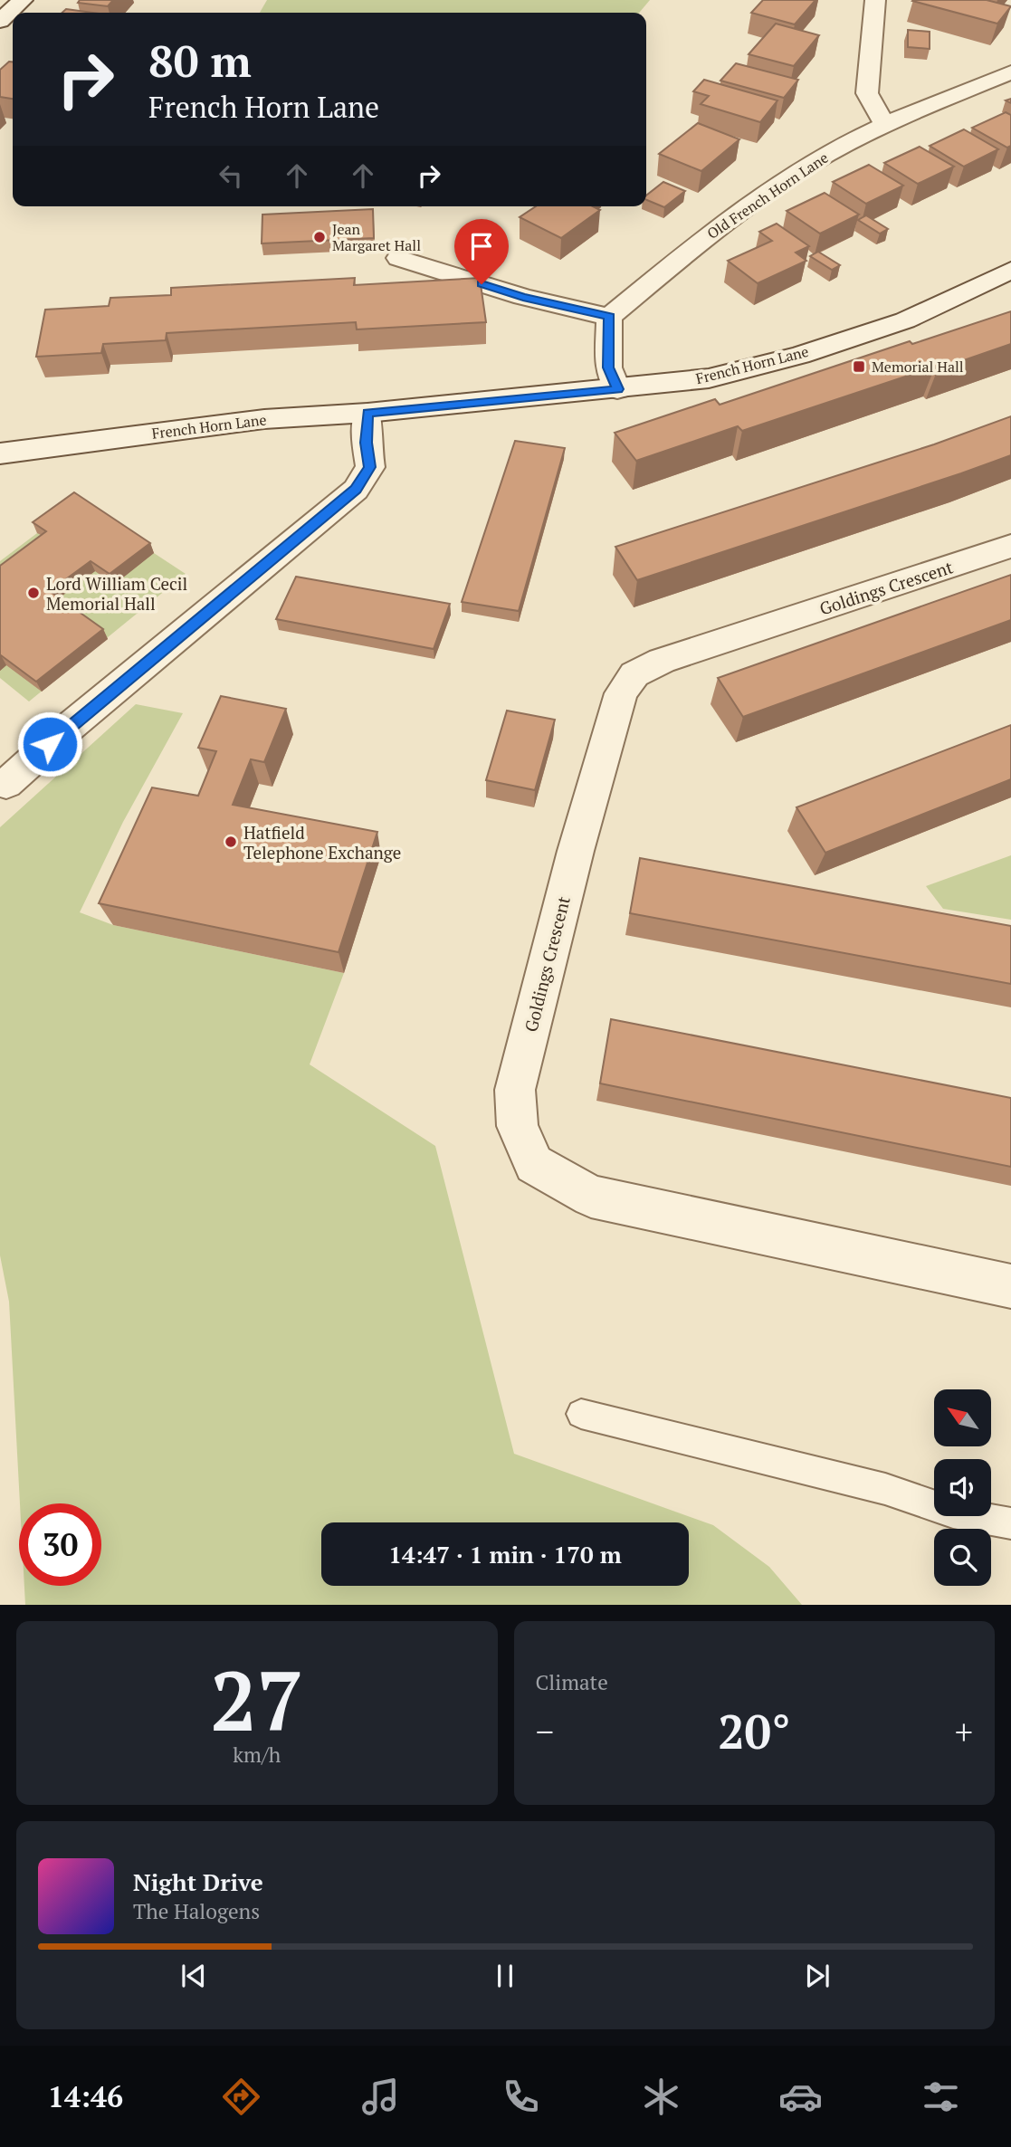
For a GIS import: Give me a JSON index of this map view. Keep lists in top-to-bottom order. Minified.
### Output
{"streets":{"street":["Old French Horn Lane","French Horn Lane","Goldings Crescent"]},"places":{"other":["Jean Margaret Hall","Lord William Cecil Memorial Hall","Hatfield Telephone Exchange"],"transit":["Memorial Hall"]},"north":"top left","page":{"turn":["80 m","French Horn Lane"],"limit":"30","trip":"14:47 · 1 min · 170 m","tile":[["27","km/h"],"Climate"],"heat":["−","20°","+"],"song":["Night Drive","The Halogens"],"tabs":"14:46"}}
